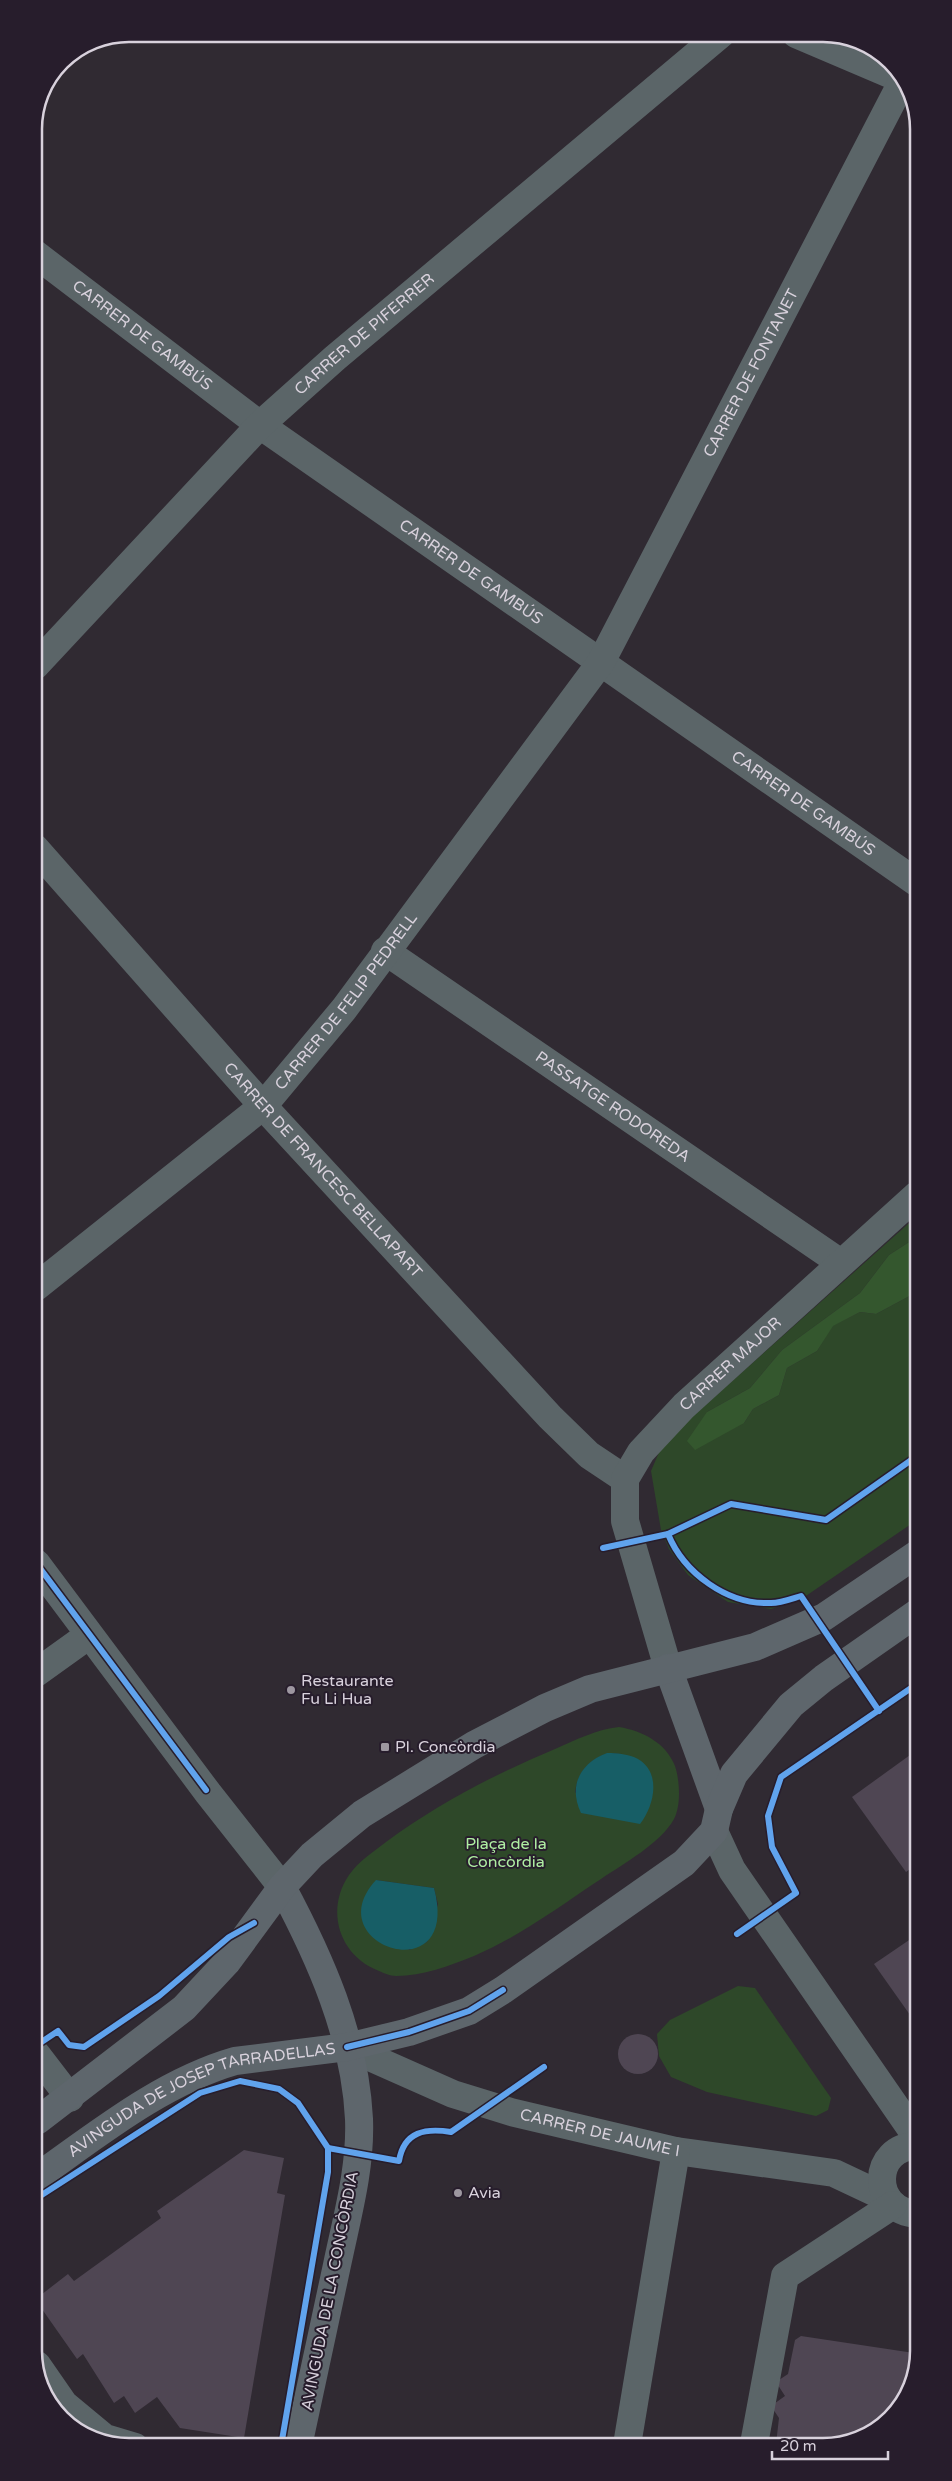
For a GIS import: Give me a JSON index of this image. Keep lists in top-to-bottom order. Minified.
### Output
{"streets":{"main road":["AVINGUDA DE JOSEP TARRADELLAS","AVINGUDA DE LA CONCÒRDIA"],"street":["CARRER DE PIFERRER","CARRER DE GAMBÚS","CARRER DE FONTANET","CARRER DE FELIP PEDRELL","PASSATGE RODOREDA","CARRER DE FRANCESC BELLAPART","CARRER MAJOR","CARRER DE JAUME I"]},"crossings":[["CARRER DE PIFERRER","CARRER DE GAMBÚS"],["CARRER DE GAMBÚS","CARRER DE FONTANET"],["CARRER DE GAMBÚS","CARRER DE FELIP PEDRELL"],["CARRER DE FONTANET","CARRER DE FELIP PEDRELL"],["CARRER DE FELIP PEDRELL","PASSATGE RODOREDA"],["CARRER DE FELIP PEDRELL","CARRER DE FRANCESC BELLAPART"],["PASSATGE RODOREDA","CARRER MAJOR"],["CARRER DE FRANCESC BELLAPART","CARRER MAJOR"],["AVINGUDA DE JOSEP TARRADELLAS","CARRER DE JAUME I"],["AVINGUDA DE JOSEP TARRADELLAS","AVINGUDA DE LA CONCÒRDIA"],["CARRER DE JAUME I","AVINGUDA DE LA CONCÒRDIA"]],"parks":["Plaça de la Concòrdia"],"places":{"other":["Restaurante Fu Li Hua","Avia"],"transit":["Pl. Concòrdia"]},"scale_bar":"20 m"}
